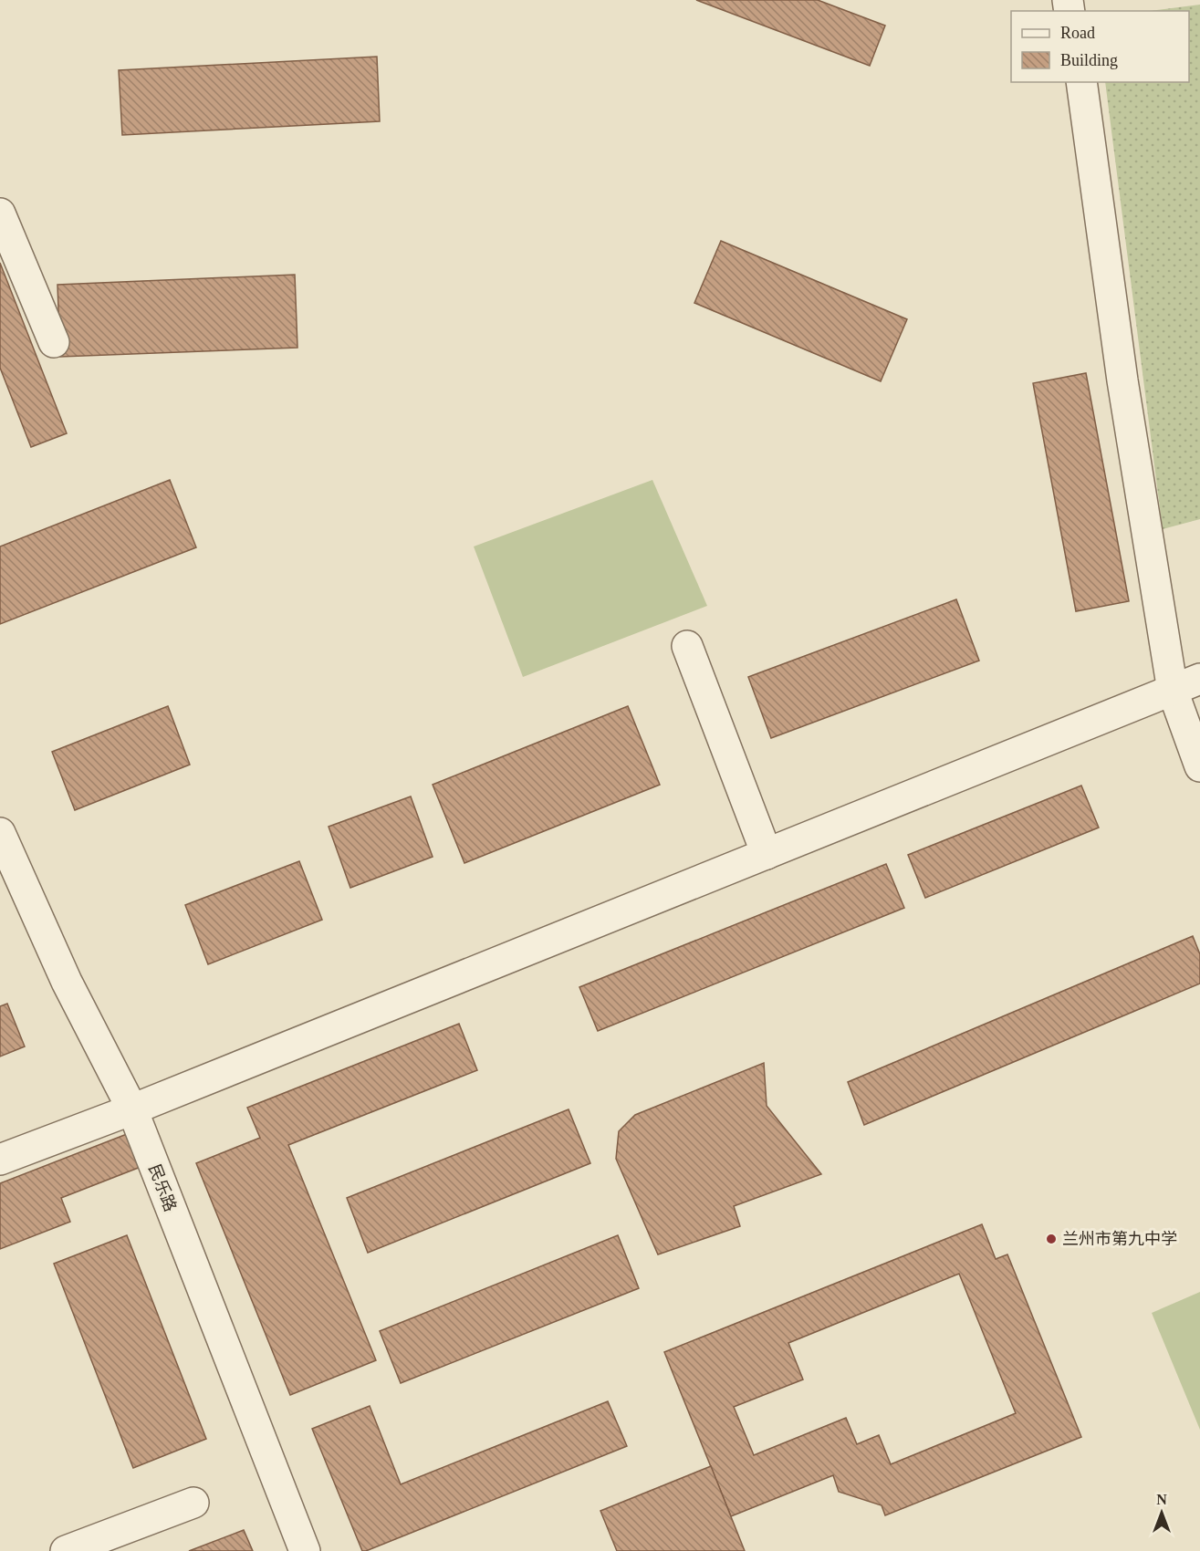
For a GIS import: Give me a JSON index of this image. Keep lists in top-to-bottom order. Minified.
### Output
{"streets":{"street":["民乐路"]},"places":["兰州市第九中学"],"legend":["Road","Building"],"north":"top"}
